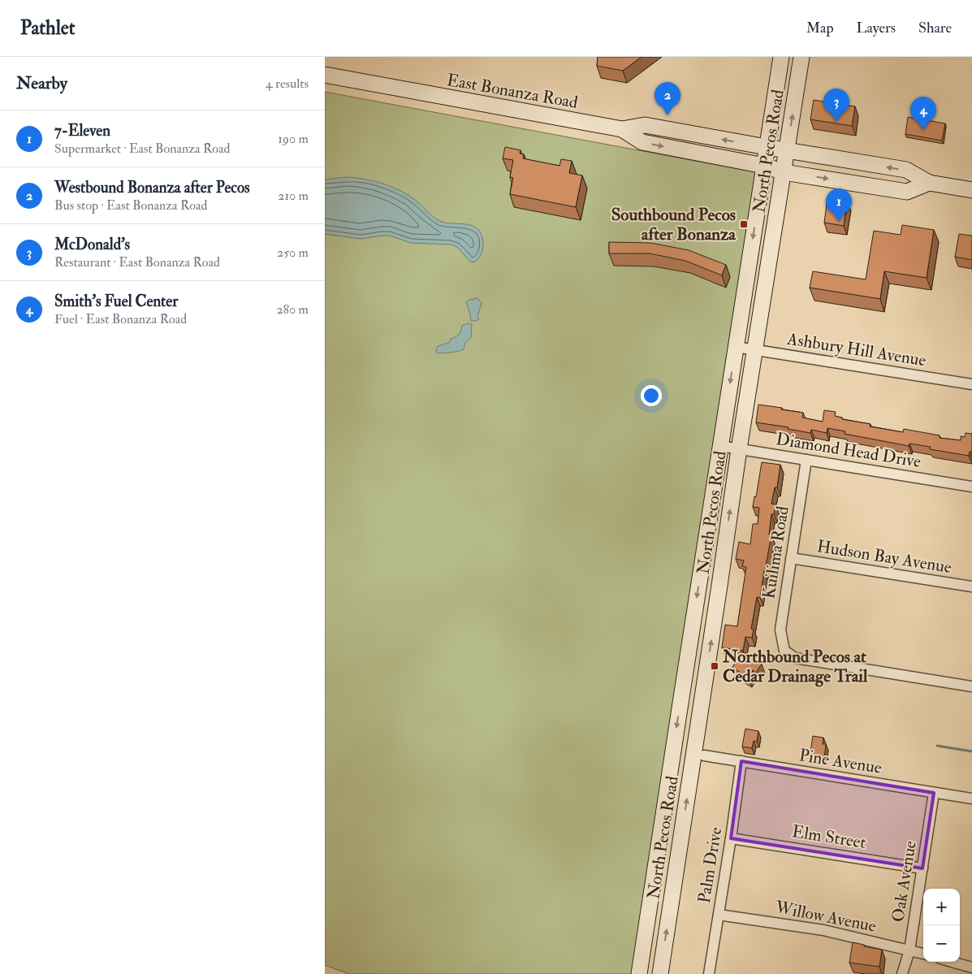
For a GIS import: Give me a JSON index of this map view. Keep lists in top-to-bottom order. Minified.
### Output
{"streets":{"main road":["East Bonanza Road","North Pecos Road"],"street":["Ashbury Hill Avenue","Diamond Head Drive","Kuilima Road","Hudson Bay Avenue","Pine Avenue","Elm Street","Palm Drive","Oak Avenue","Willow Avenue"]},"crossings":[["East Bonanza Road","North Pecos Road"],["North Pecos Road","Ashbury Hill Avenue"],["North Pecos Road","Diamond Head Drive"],["Diamond Head Drive","Kuilima Road"],["Kuilima Road","Hudson Bay Avenue"],["Pine Avenue","Palm Drive"],["Pine Avenue","Oak Avenue"],["Elm Street","Palm Drive"],["Elm Street","Oak Avenue"],["Palm Drive","Willow Avenue"],["Oak Avenue","Willow Avenue"]],"places":{"transit":["Southbound Pecos after Bonanza","Northbound Pecos at Cedar Drainage Trail"]},"page":{"header":"Pathlet","nav":["Map","Layers","Share"],"heading":["Nearby","4 results"],"pins":["2","3","4","1"],"list":[{"mark":"1","name":"7-Eleven","note":"Supermarket · East Bonanza Road","value":"190 m"},{"mark":"2","name":"Westbound Bonanza after Pecos","note":"Bus stop · East Bonanza Road","value":"210 m"},{"mark":"3","name":"McDonald's","note":"Restaurant · East Bonanza Road","value":"250 m"},{"mark":"4","name":"Smith's Fuel Center","note":"Fuel · East Bonanza Road","value":"280 m"}],"map_buttons":["+","−"]}}
